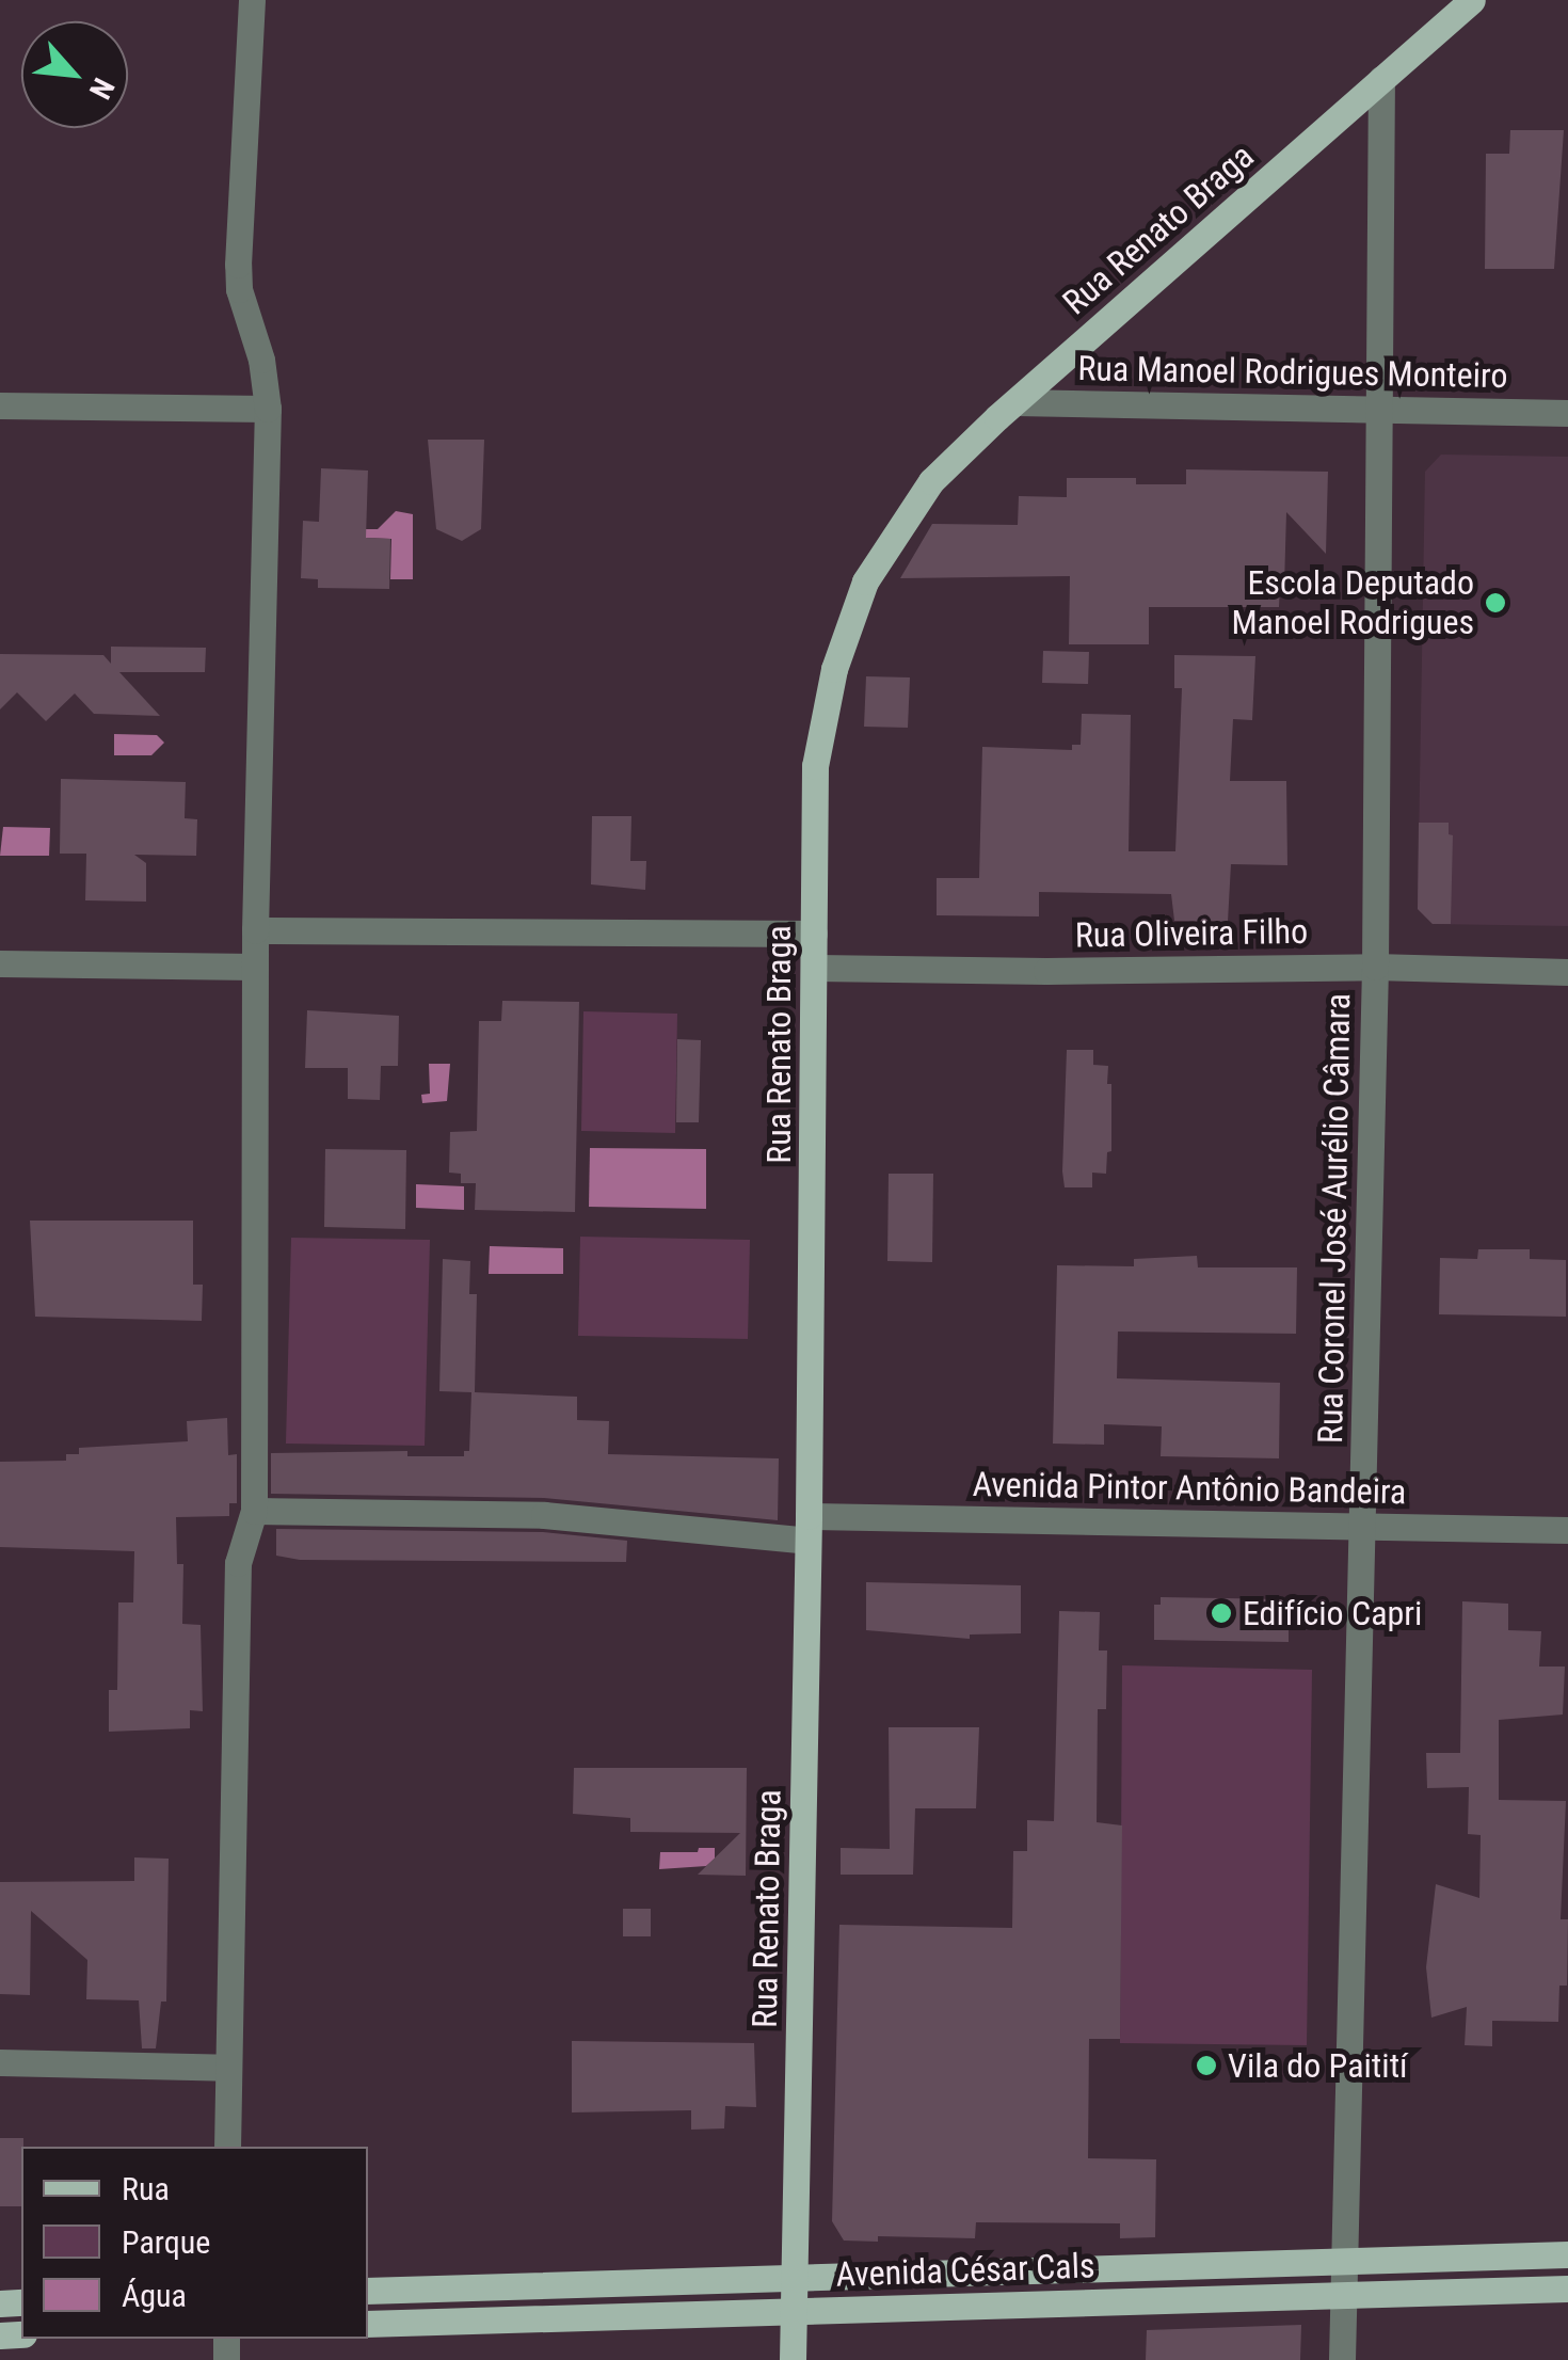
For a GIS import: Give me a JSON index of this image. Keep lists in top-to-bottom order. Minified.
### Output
{"streets":{"main road":["Rua Renato Braga","Avenida César Cals"],"street":["Rua Manoel Rodrigues Monteiro","Rua Oliveira Filho","Rua Coronel José Aurélio Câmara","Avenida Pintor Antônio Bandeira"]},"crossings":[["Rua Renato Braga","Rua Manoel Rodrigues Monteiro"],["Rua Renato Braga","Rua Oliveira Filho"],["Rua Renato Braga","Rua Coronel José Aurélio Câmara"],["Rua Renato Braga","Avenida Pintor Antônio Bandeira"],["Rua Renato Braga","Avenida César Cals"],["Rua Manoel Rodrigues Monteiro","Rua Coronel José Aurélio Câmara"],["Rua Oliveira Filho","Rua Coronel José Aurélio Câmara"],["Rua Coronel José Aurélio Câmara","Avenida Pintor Antônio Bandeira"],["Rua Coronel José Aurélio Câmara","Avenida César Cals"]],"places":["Escola Deputado Manoel Rodrigues","Edifício Capri","Vila do Paitití"],"legend":["Rua","Parque","Água"],"north":"bottom right"}
